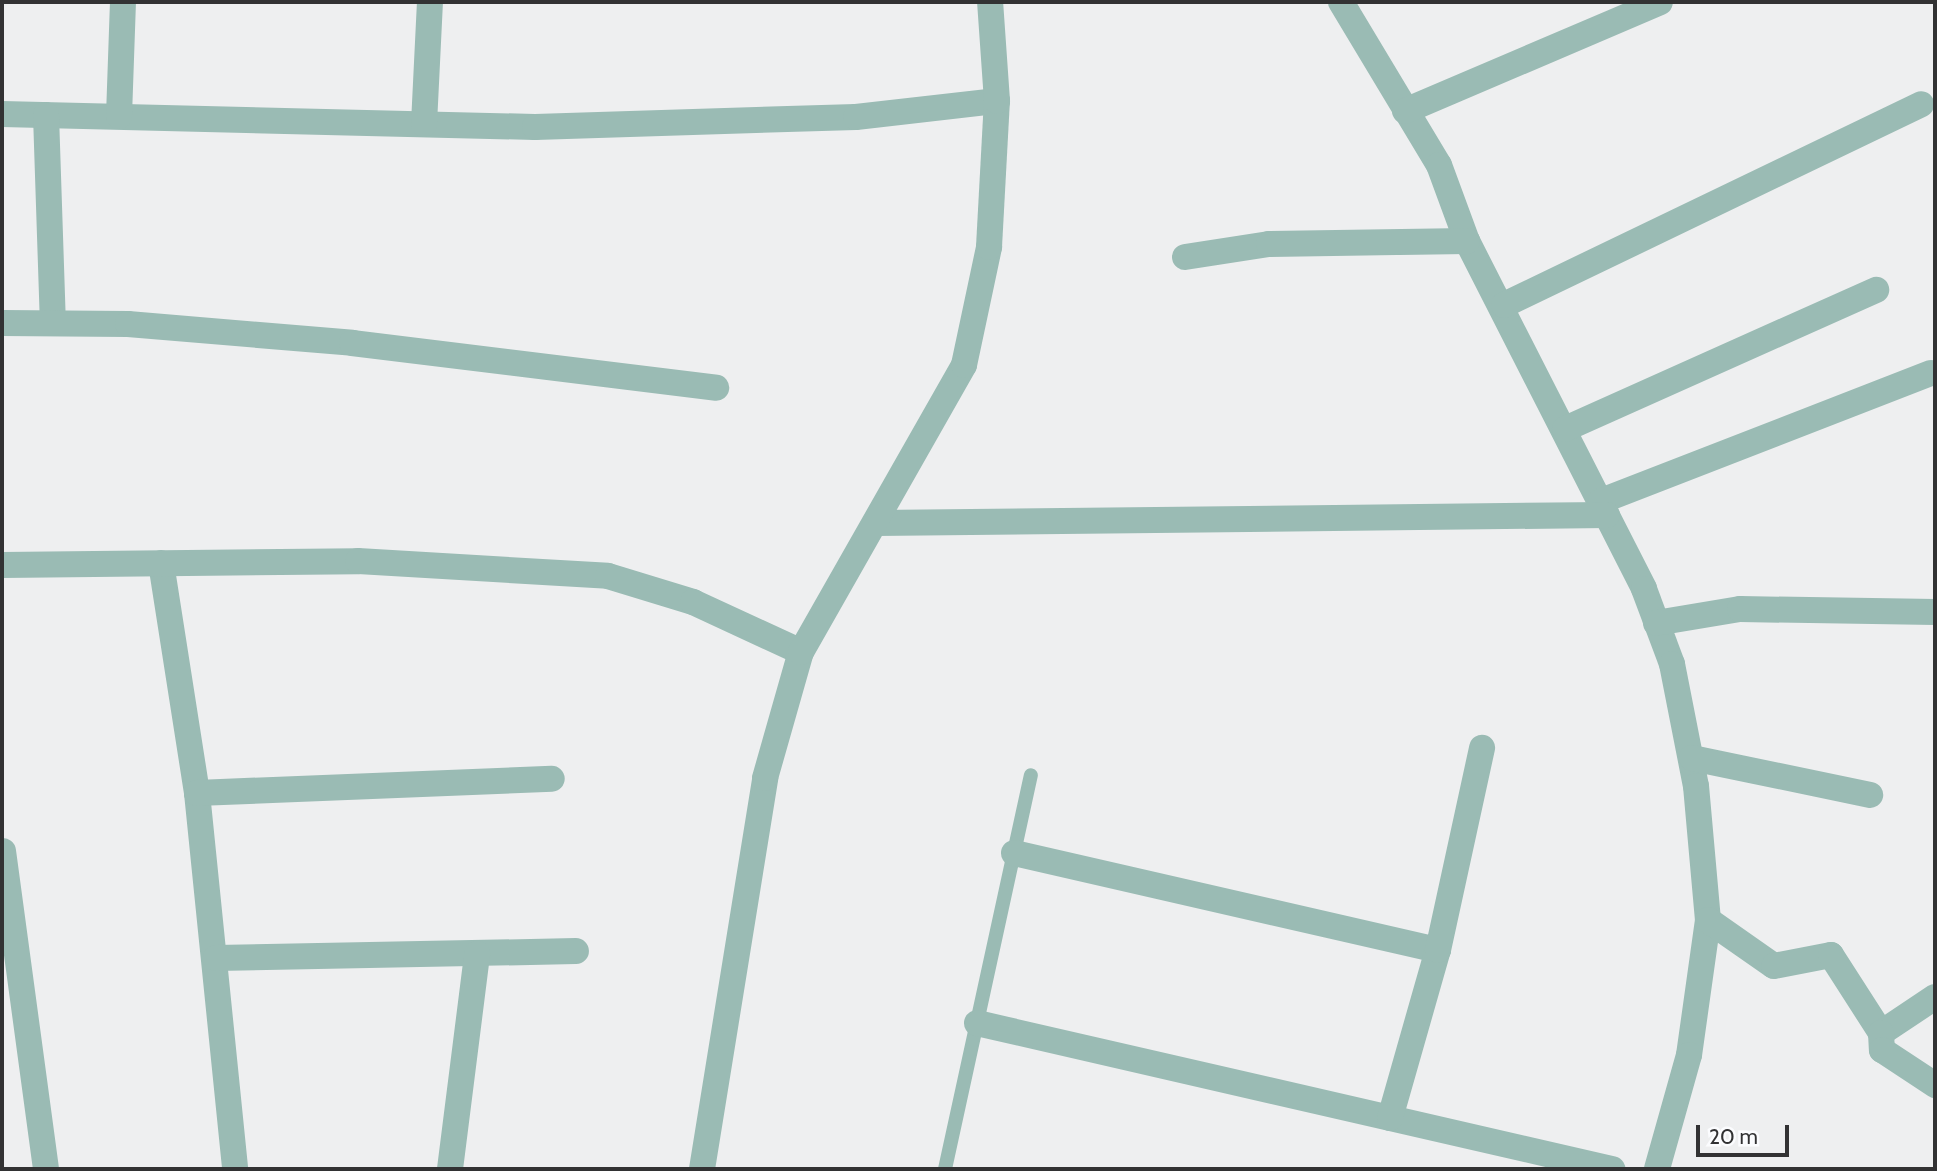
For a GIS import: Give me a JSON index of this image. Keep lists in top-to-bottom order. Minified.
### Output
{"scale_bar":"20 m"}
